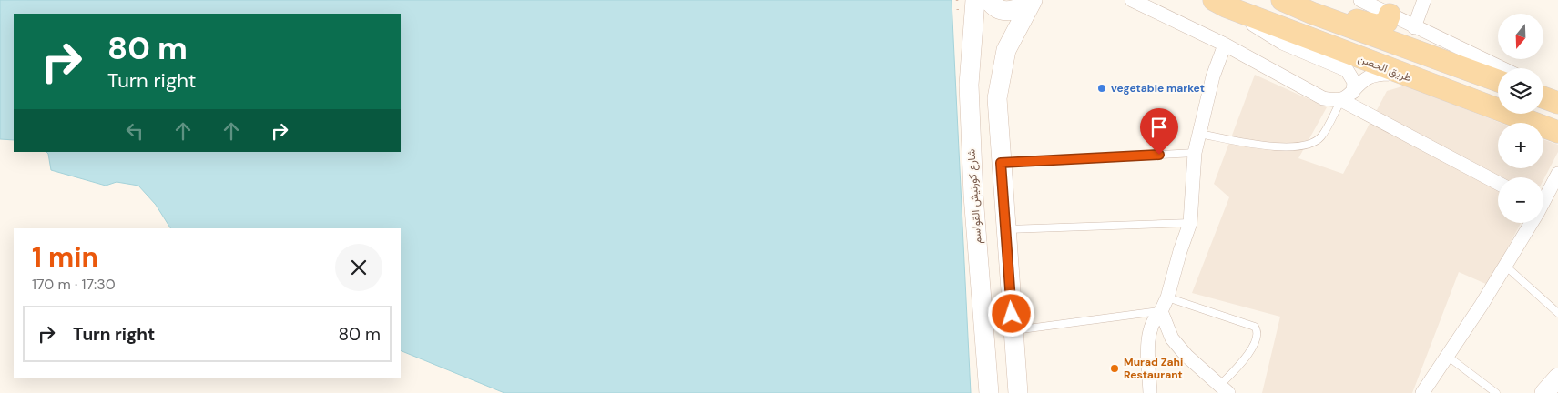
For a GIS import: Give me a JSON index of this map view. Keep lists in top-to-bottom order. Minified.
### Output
{"streets":{"main road":["طريق الحصن","شارع كورنيش القواسم"]},"places":["vegetable market","Murad Zahi Restaurant"],"north":"bottom","page":{"map_buttons":["+","−"],"turn":["80 m","Turn right"],"heading":["1 min","170 m · 17:30"],"list":[{"name":"Turn right","value":"80 m"}]}}
